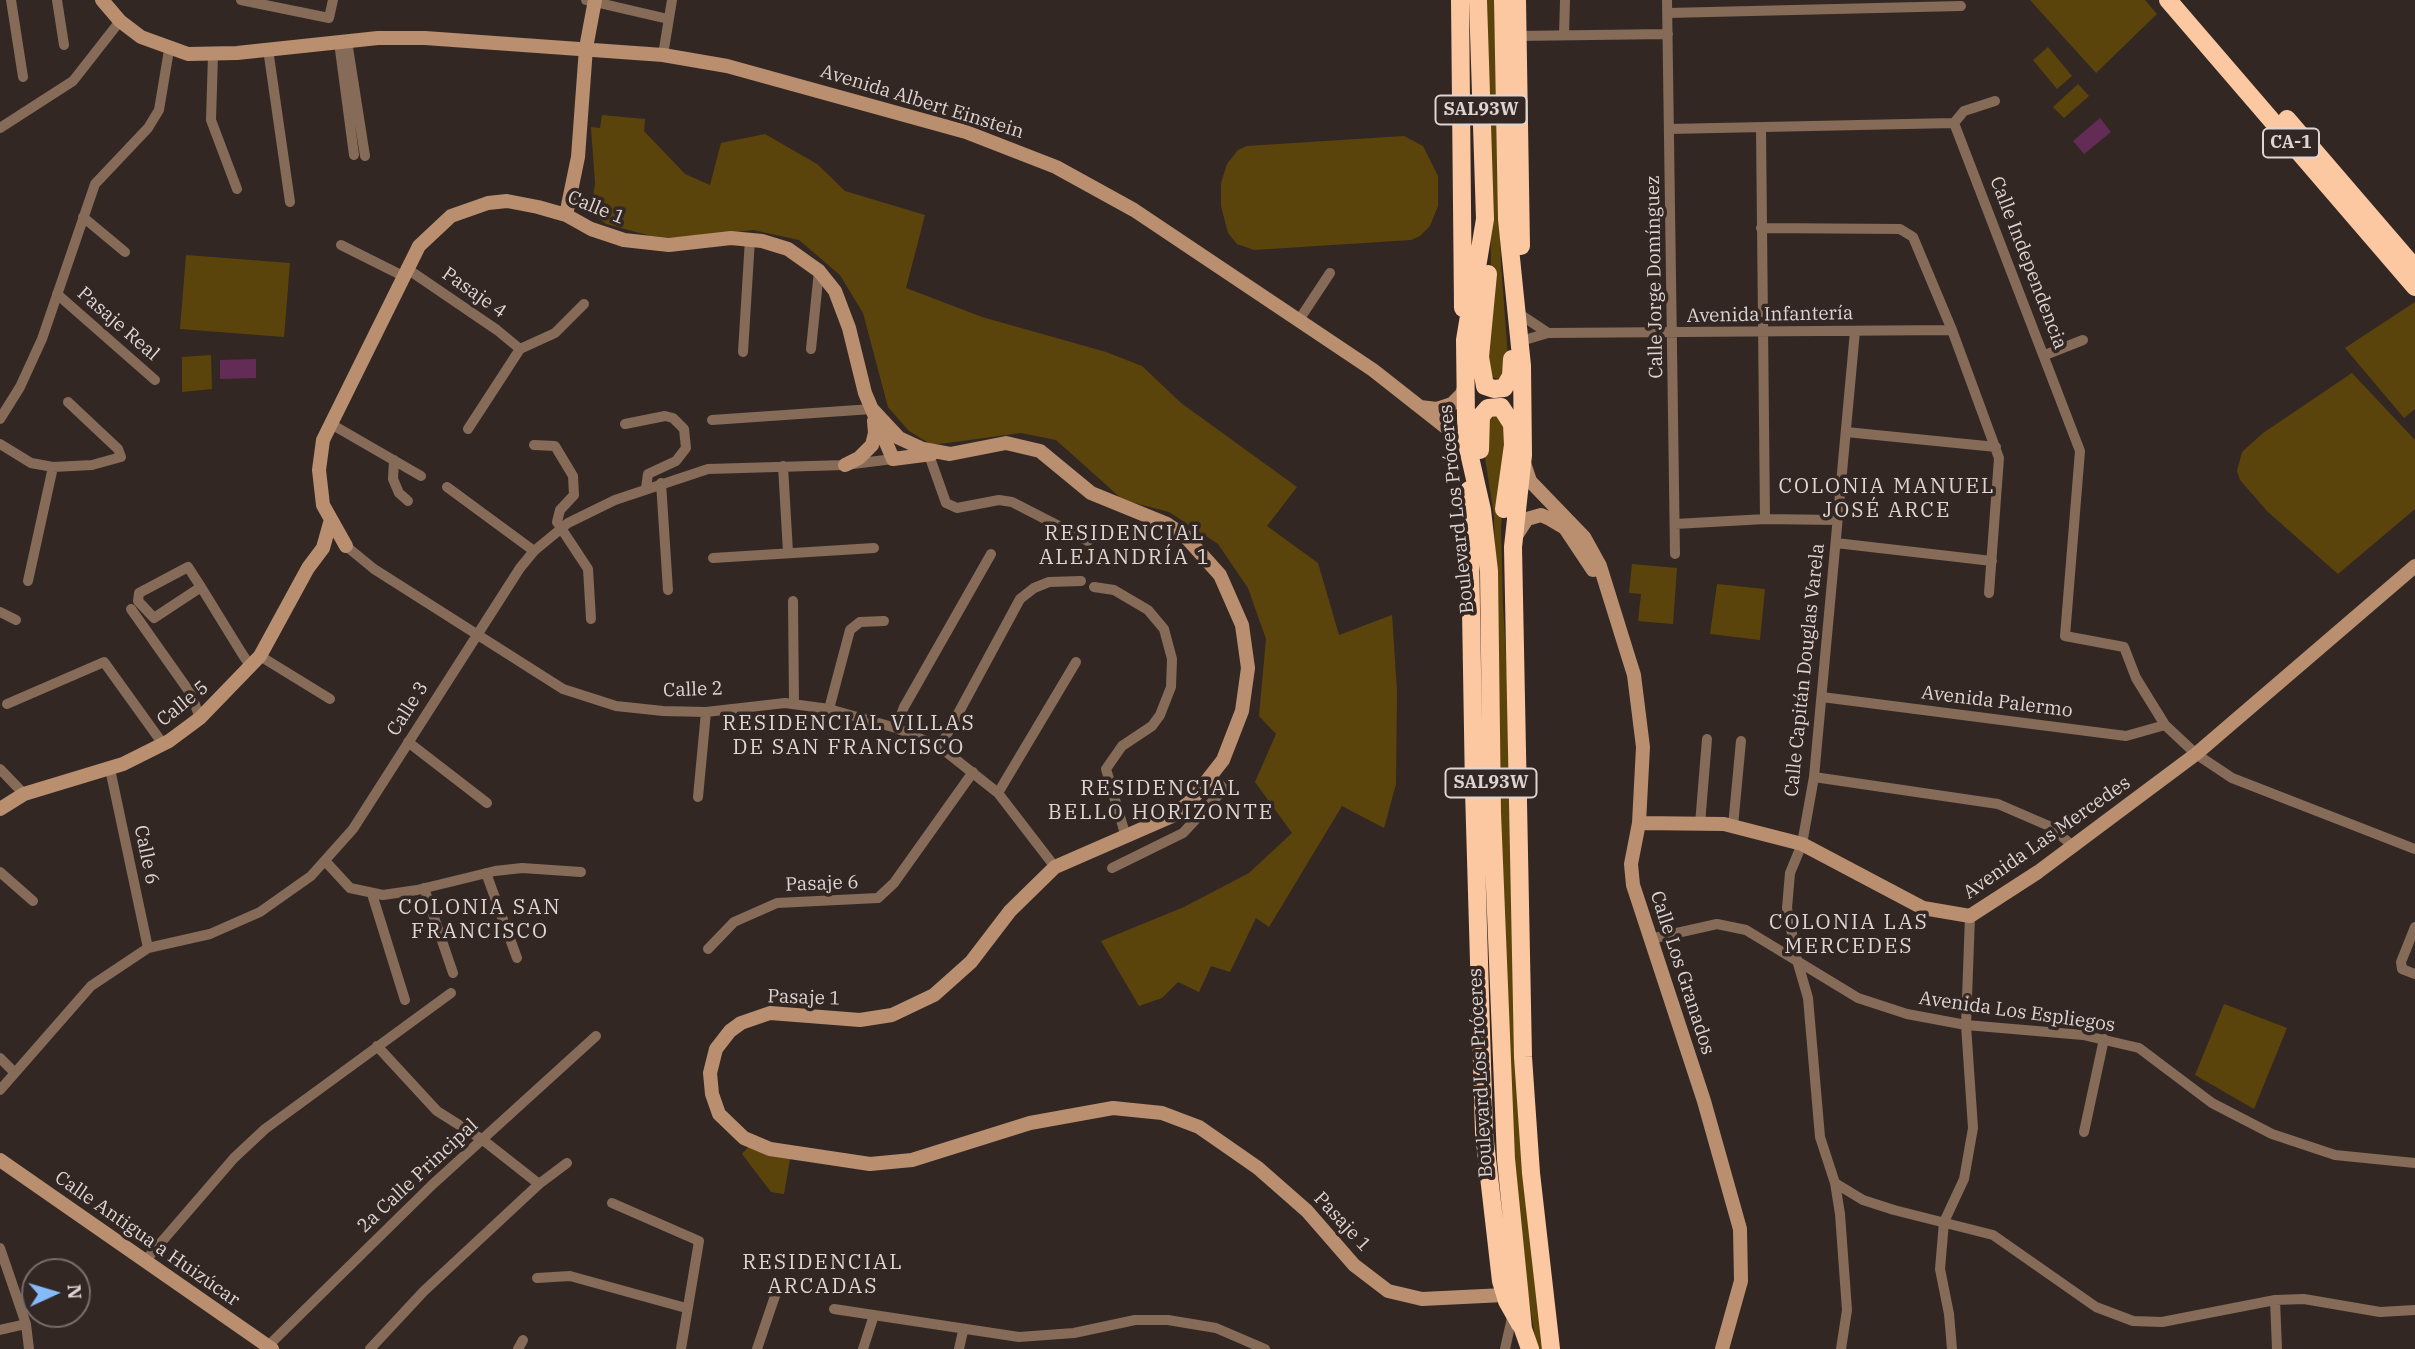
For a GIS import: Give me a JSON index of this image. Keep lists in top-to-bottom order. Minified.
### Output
{"streets":{"highway":["SAL93W","CA-1","Boulevard Los Próceres"],"street":["Avenida Albert Einstein","Calle 1","Calle Independencia","Calle Jorge Domínguez","Pasaje 4","Avenida Infantería","Pasaje Real","Calle Capitán Douglas Varela","Calle 2","Avenida Palermo","Calle 5","Calle 3","Avenida Las Mercedes","Calle 6","Pasaje 6","Calle Los Granados","Pasaje 1","Avenida Los Espliegos","2a Calle Principal","Calle Antigua a Huizúcar"]},"crossings":[["Avenida Albert Einstein","Boulevard Los Próceres"],["SAL93W","Avenida Infantería"],["SAL93W","Calle Los Granados"],["Calle 1","Pasaje 4"],["Calle 1","Calle 2"],["Calle 1","Calle 5"],["Calle 1","Calle 3"],["Calle Independencia","Avenida Palermo"],["Calle Jorge Domínguez","Avenida Infantería"],["Avenida Infantería","Calle Capitán Douglas Varela"],["Calle Capitán Douglas Varela","Avenida Palermo"],["Calle Capitán Douglas Varela","Avenida Las Mercedes"],["Calle Capitán Douglas Varela","Avenida Los Espliegos"],["Calle 2","Calle 5"],["Calle 2","Calle 3"],["Calle 2","Pasaje 6"],["Calle 2","Pasaje 1"],["Calle 5","Calle 6"],["Calle 3","Calle 6"],["Avenida Las Mercedes","Calle Los Granados"],["Calle Los Granados","Avenida Los Espliegos"],["2a Calle Principal","Calle Antigua a Huizúcar"]],"districts":["COLONIA MANUEL JOSÉ ARCE","RESIDENCIAL ALEJANDRÍA 1","RESIDENCIAL VILLAS DE SAN FRANCISCO","RESIDENCIAL BELLO HORIZONTE","COLONIA SAN FRANCISCO","COLONIA LAS MERCEDES","RESIDENCIAL ARCADAS"],"north":"right"}
